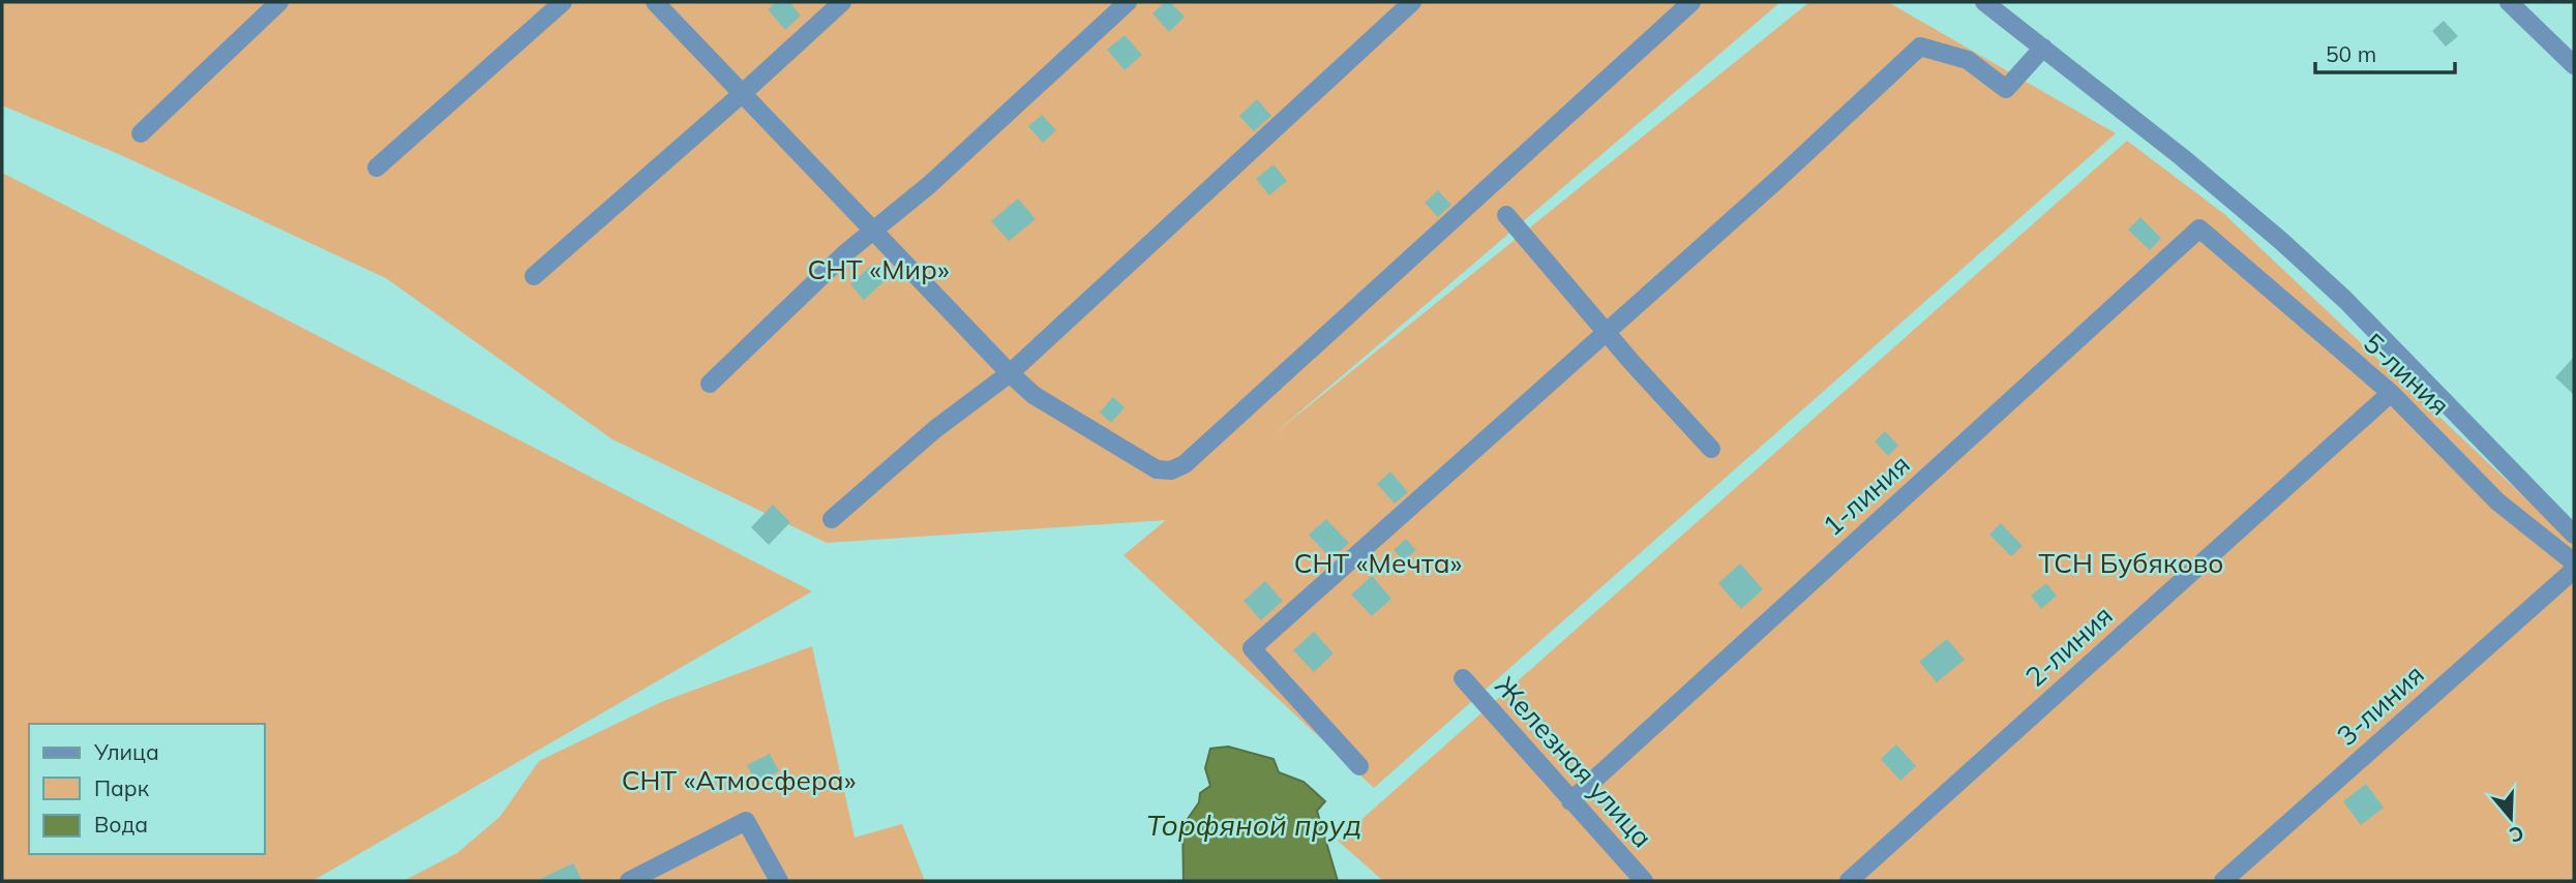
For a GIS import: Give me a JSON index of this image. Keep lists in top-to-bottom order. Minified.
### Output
{"streets":{"street":["5-линия","1-линия","2-линия","3-линия","Железная улица"]},"crossings":[["5-линия","1-линия"],["5-линия","2-линия"],["1-линия","Железная улица"]],"water":["Торфяной пруд"],"parks":["СНТ «Мир»","СНТ «Мечта»","ТСН Бубяково","СНТ «Атмосфера»"],"legend":["Улица","Парк","Вода"],"scale_bar":"50 m","north":"bottom"}
